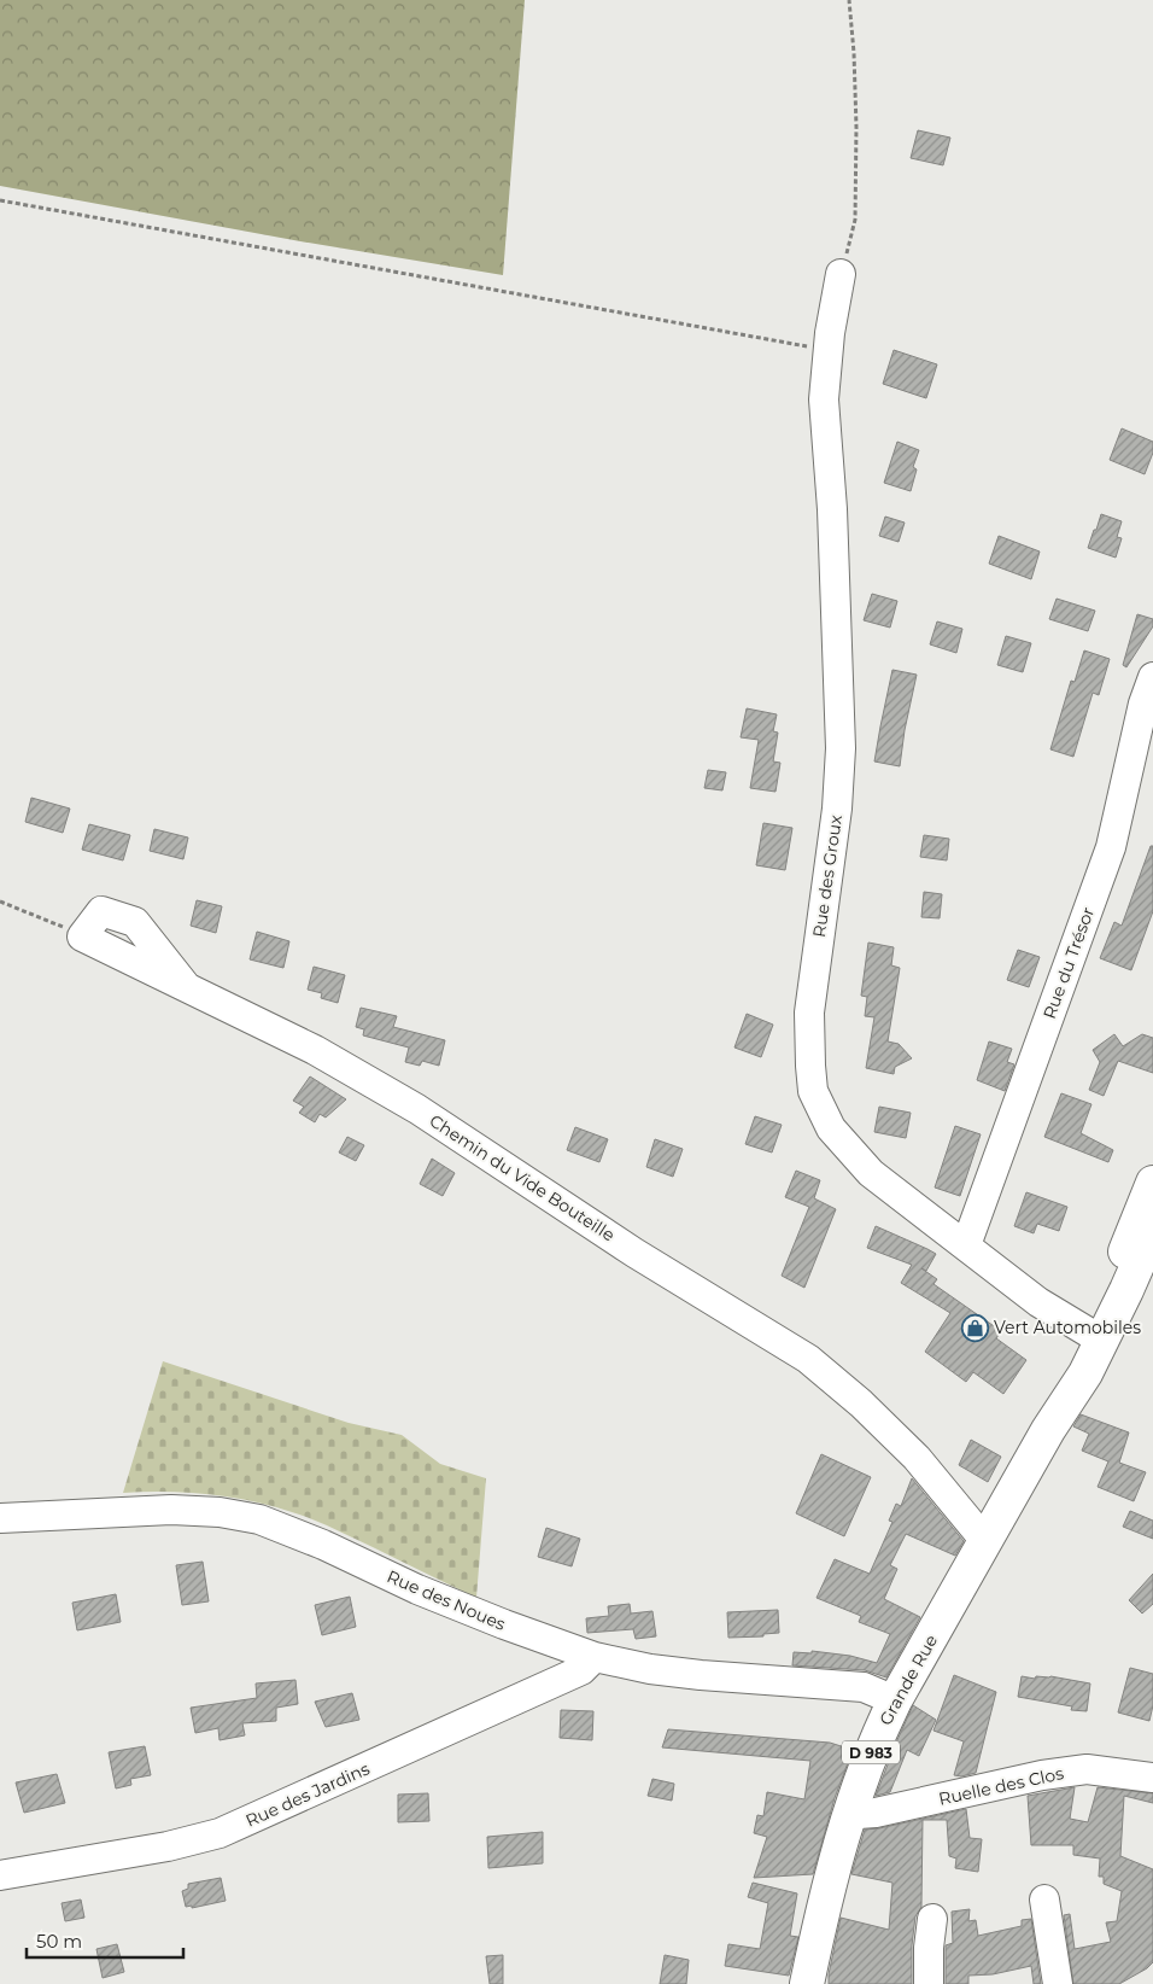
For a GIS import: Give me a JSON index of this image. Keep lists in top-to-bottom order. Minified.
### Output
{"streets":{"main road":["Grande Rue","D 983"],"street":["Rue des Groux","Rue du Trésor","Chemin du Vide Bouteille","Rue des Noues","Ruelle des Clos","Rue des Jardins"]},"crossings":[["Rue des Groux","Rue du Trésor"],["Rue des Groux","Grande Rue"],["Chemin du Vide Bouteille","Grande Rue"],["Rue des Noues","Grande Rue"],["Rue des Noues","Rue des Jardins"],["Grande Rue","Ruelle des Clos"]],"places":{"shop":["Vert Automobiles"]},"scale_bar":"50 m"}
